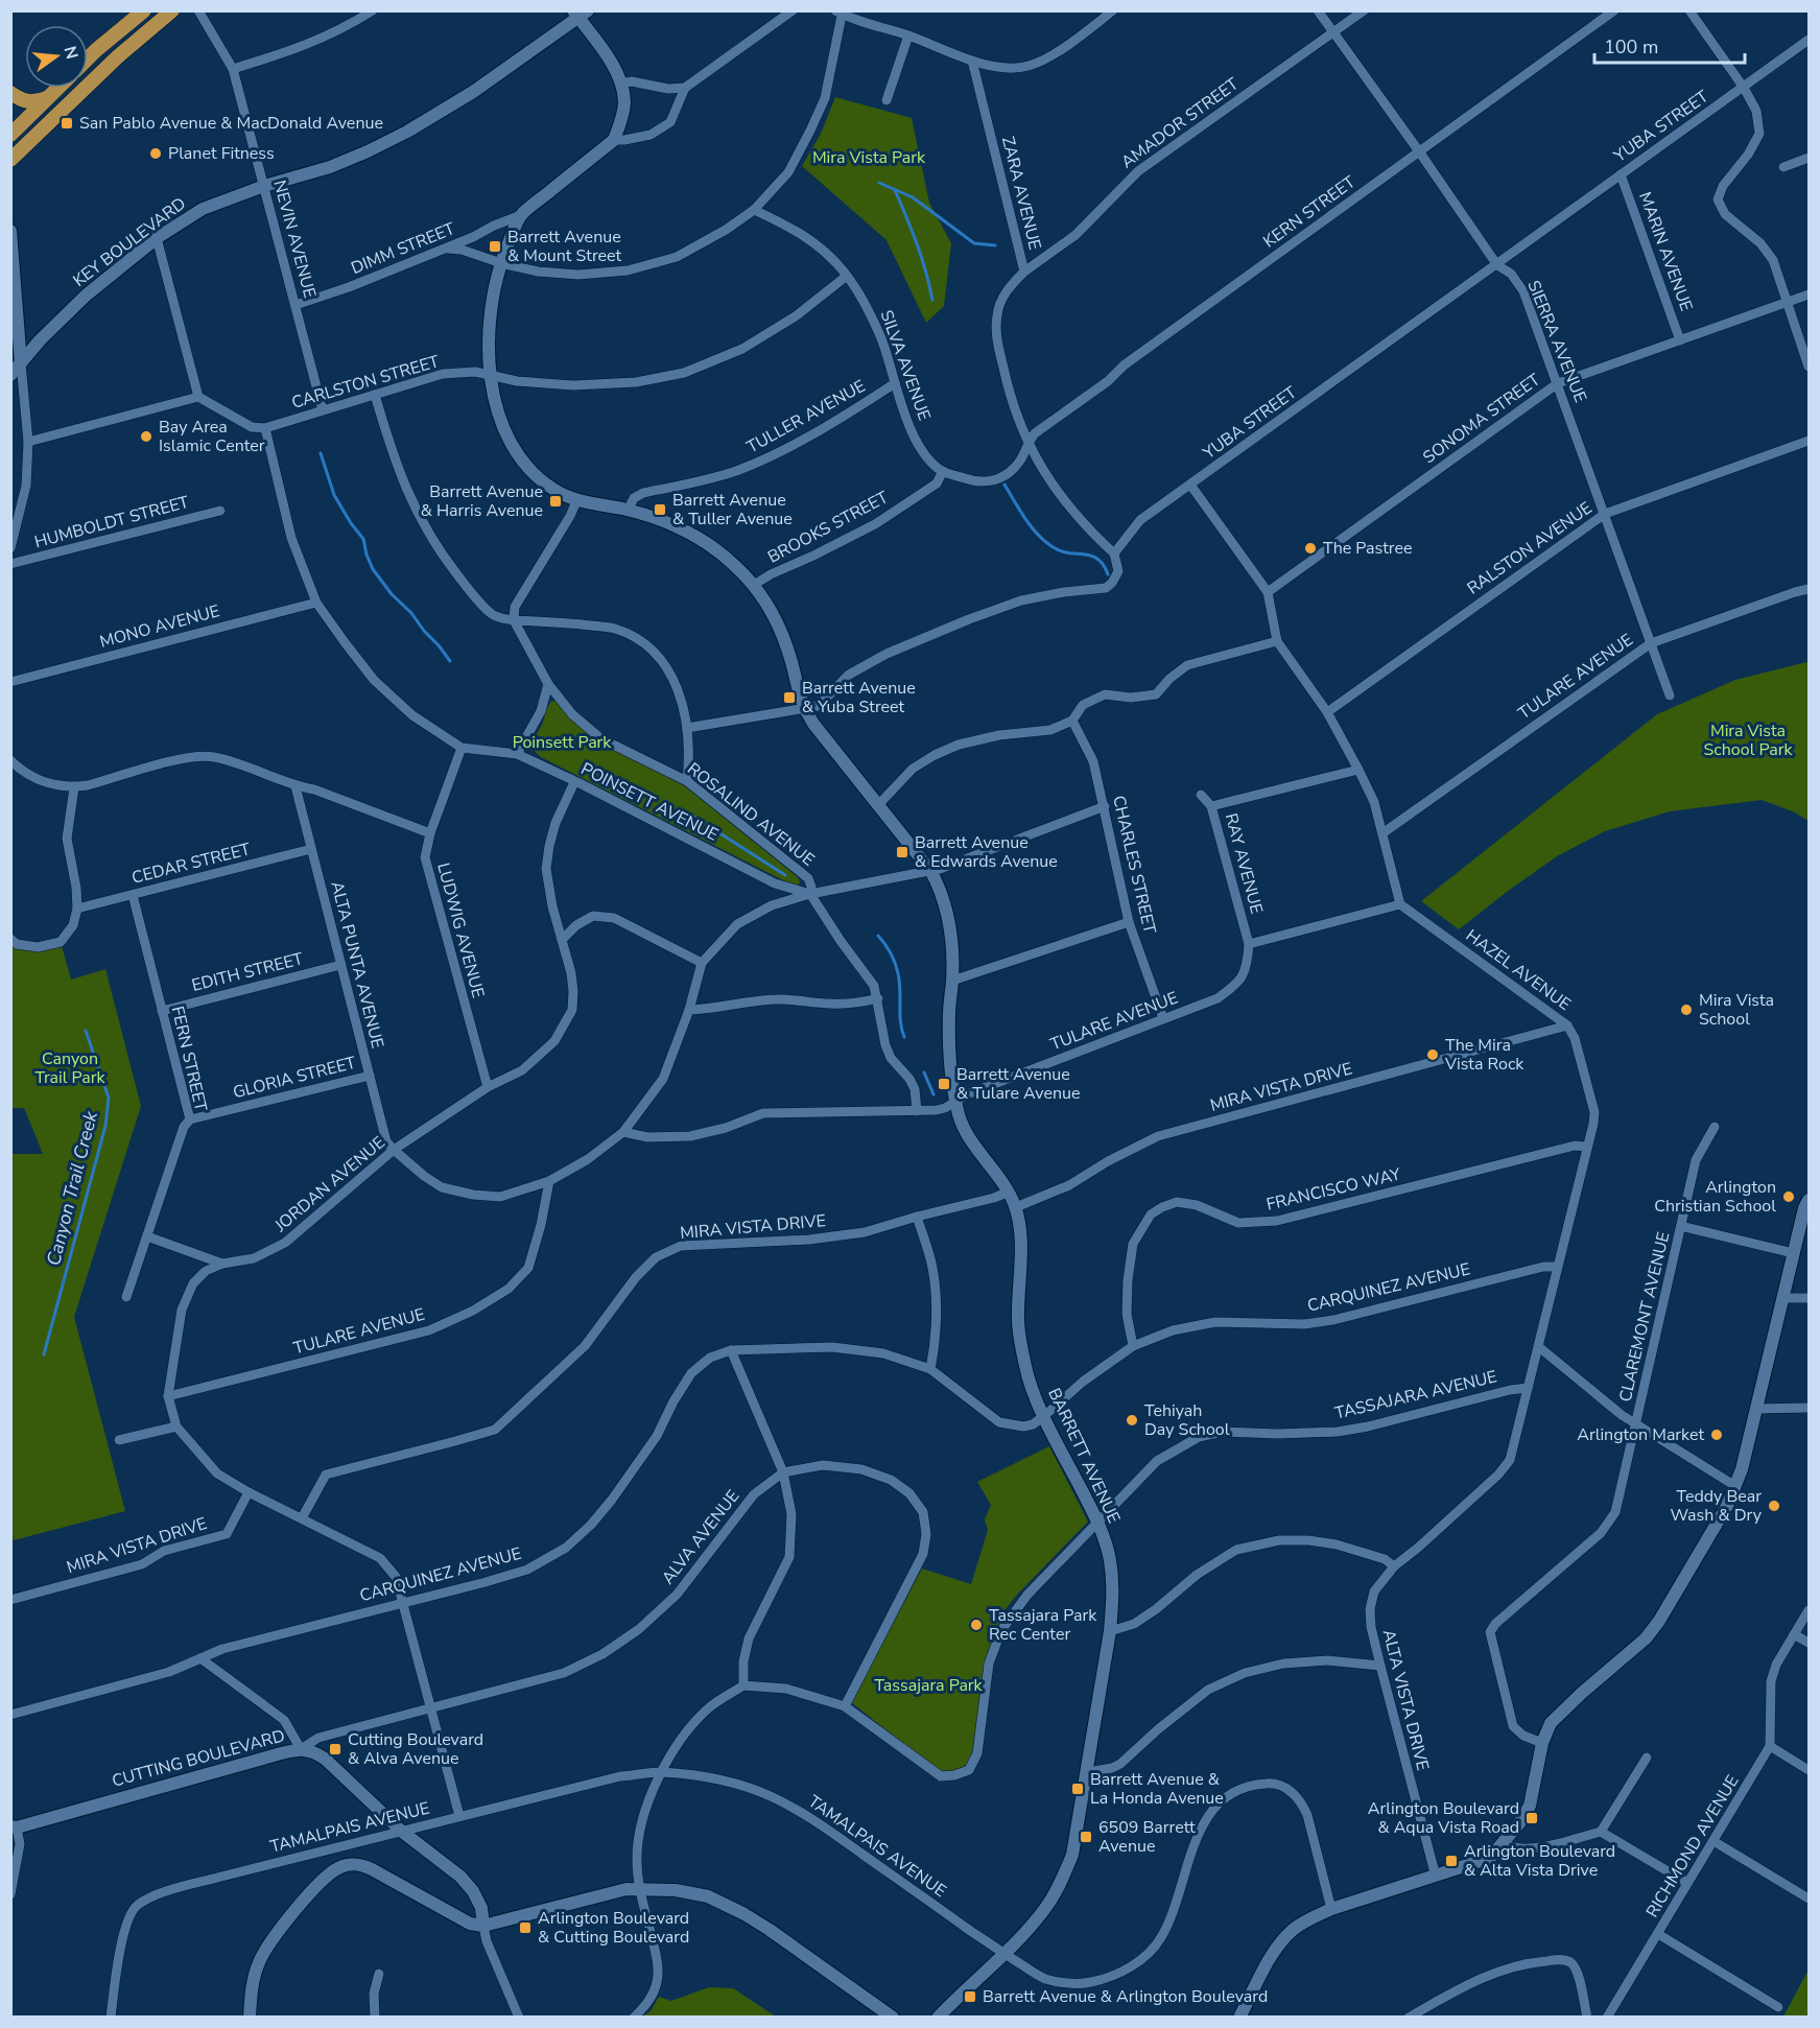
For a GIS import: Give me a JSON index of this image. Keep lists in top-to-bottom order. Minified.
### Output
{"streets":{"street":["AMADOR STREET","YUBA STREET","ZARA AVENUE","KERN STREET","NEVIN AVENUE","KEY BOULEVARD","DIMM STREET","MARIN AVENUE","SIERRA AVENUE","SILVA AVENUE","CARLSTON STREET","TULLER AVENUE","SONOMA STREET","HUMBOLDT STREET","BROOKS STREET","RALSTON AVENUE","MONO AVENUE","TULARE AVENUE","POINSETT AVENUE","ROSALIND AVENUE","CEDAR STREET","RAY AVENUE","CHARLES STREET","LUDWIG AVENUE","ALTA PUNTA AVENUE","HAZEL AVENUE","EDITH STREET","FERN STREET","GLORIA STREET","MIRA VISTA DRIVE","JORDAN AVENUE","FRANCISCO WAY","CARQUINEZ AVENUE","CLAREMONT AVENUE","TASSAJARA AVENUE","BARRETT AVENUE","ALVA AVENUE","ALTA VISTA DRIVE","CUTTING BOULEVARD","TAMALPAIS AVENUE","RICHMOND AVENUE"]},"crossings":[["AMADOR STREET","ZARA AVENUE"],["AMADOR STREET","SIERRA AVENUE"],["YUBA STREET","ZARA AVENUE"],["YUBA STREET","MARIN AVENUE"],["YUBA STREET","SIERRA AVENUE"],["ZARA AVENUE","KERN STREET"],["ZARA AVENUE","SILVA AVENUE"],["KERN STREET","SIERRA AVENUE"],["KERN STREET","SILVA AVENUE"],["NEVIN AVENUE","KEY BOULEVARD"],["NEVIN AVENUE","DIMM STREET"],["NEVIN AVENUE","CARLSTON STREET"],["DIMM STREET","BARRETT AVENUE"],["MARIN AVENUE","SONOMA STREET"],["SIERRA AVENUE","SONOMA STREET"],["SIERRA AVENUE","RALSTON AVENUE"],["SIERRA AVENUE","TULARE AVENUE"],["SILVA AVENUE","CARLSTON STREET"],["SILVA AVENUE","TULLER AVENUE"],["SILVA AVENUE","BROOKS STREET"],["CARLSTON STREET","POINSETT AVENUE"],["CARLSTON STREET","BARRETT AVENUE"],["TULLER AVENUE","BARRETT AVENUE"],["BROOKS STREET","BARRETT AVENUE"],["MONO AVENUE","POINSETT AVENUE"],["TULARE AVENUE","RAY AVENUE"],["TULARE AVENUE","CHARLES STREET"],["TULARE AVENUE","JORDAN AVENUE"],["TULARE AVENUE","BARRETT AVENUE"],["POINSETT AVENUE","ROSALIND AVENUE"],["POINSETT AVENUE","LUDWIG AVENUE"],["POINSETT AVENUE","JORDAN AVENUE"],["CEDAR STREET","ALTA PUNTA AVENUE"],["CEDAR STREET","FERN STREET"],["LUDWIG AVENUE","JORDAN AVENUE"],["ALTA PUNTA AVENUE","EDITH STREET"],["ALTA PUNTA AVENUE","GLORIA STREET"],["ALTA PUNTA AVENUE","JORDAN AVENUE"],["HAZEL AVENUE","MIRA VISTA DRIVE"],["HAZEL AVENUE","FRANCISCO WAY"],["HAZEL AVENUE","CARQUINEZ AVENUE"],["HAZEL AVENUE","TASSAJARA AVENUE"],["HAZEL AVENUE","ALTA VISTA DRIVE"],["EDITH STREET","FERN STREET"],["FERN STREET","GLORIA STREET"],["MIRA VISTA DRIVE","JORDAN AVENUE"],["MIRA VISTA DRIVE","BARRETT AVENUE"],["JORDAN AVENUE","CARQUINEZ AVENUE"],["JORDAN AVENUE","ALVA AVENUE"],["JORDAN AVENUE","TAMALPAIS AVENUE"],["FRANCISCO WAY","CARQUINEZ AVENUE"],["CARQUINEZ AVENUE","BARRETT AVENUE"],["TASSAJARA AVENUE","BARRETT AVENUE"],["TASSAJARA AVENUE","ALVA AVENUE"],["BARRETT AVENUE","TAMALPAIS AVENUE"],["ALVA AVENUE","CUTTING BOULEVARD"],["CUTTING BOULEVARD","TAMALPAIS AVENUE"]],"water":["Canyon Trail Creek"],"parks":["Mira Vista Park","Mira Vista School Park","Poinsett Park","Canyon Trail Park","Tassajara Park"],"places":{"transit":["San Pablo Avenue & MacDonald Avenue","Barrett Avenue & Mount Street","Barrett Avenue & Harris Avenue","Barrett Avenue & Tuller Avenue","Barrett Avenue & Yuba Street","Barrett Avenue & Edwards Avenue","Barrett Avenue & Tulare Avenue","Cutting Boulevard & Alva Avenue","Barrett Avenue & La Honda Avenue","Arlington Boulevard & Aqua Vista Road","6509 Barrett Avenue","Arlington Boulevard & Alta Vista Drive","Arlington Boulevard & Cutting Boulevard","Barrett Avenue & Arlington Boulevard"],"other":["Planet Fitness","Bay Area Islamic Center","The Pastree","Mira Vista School","The Mira Vista Rock","Arlington Christian School","Tehiyah Day School","Arlington Market","Teddy Bear Wash & Dry","Tassajara Park Rec Center"]},"scale_bar":"100 m","north":"right"}
